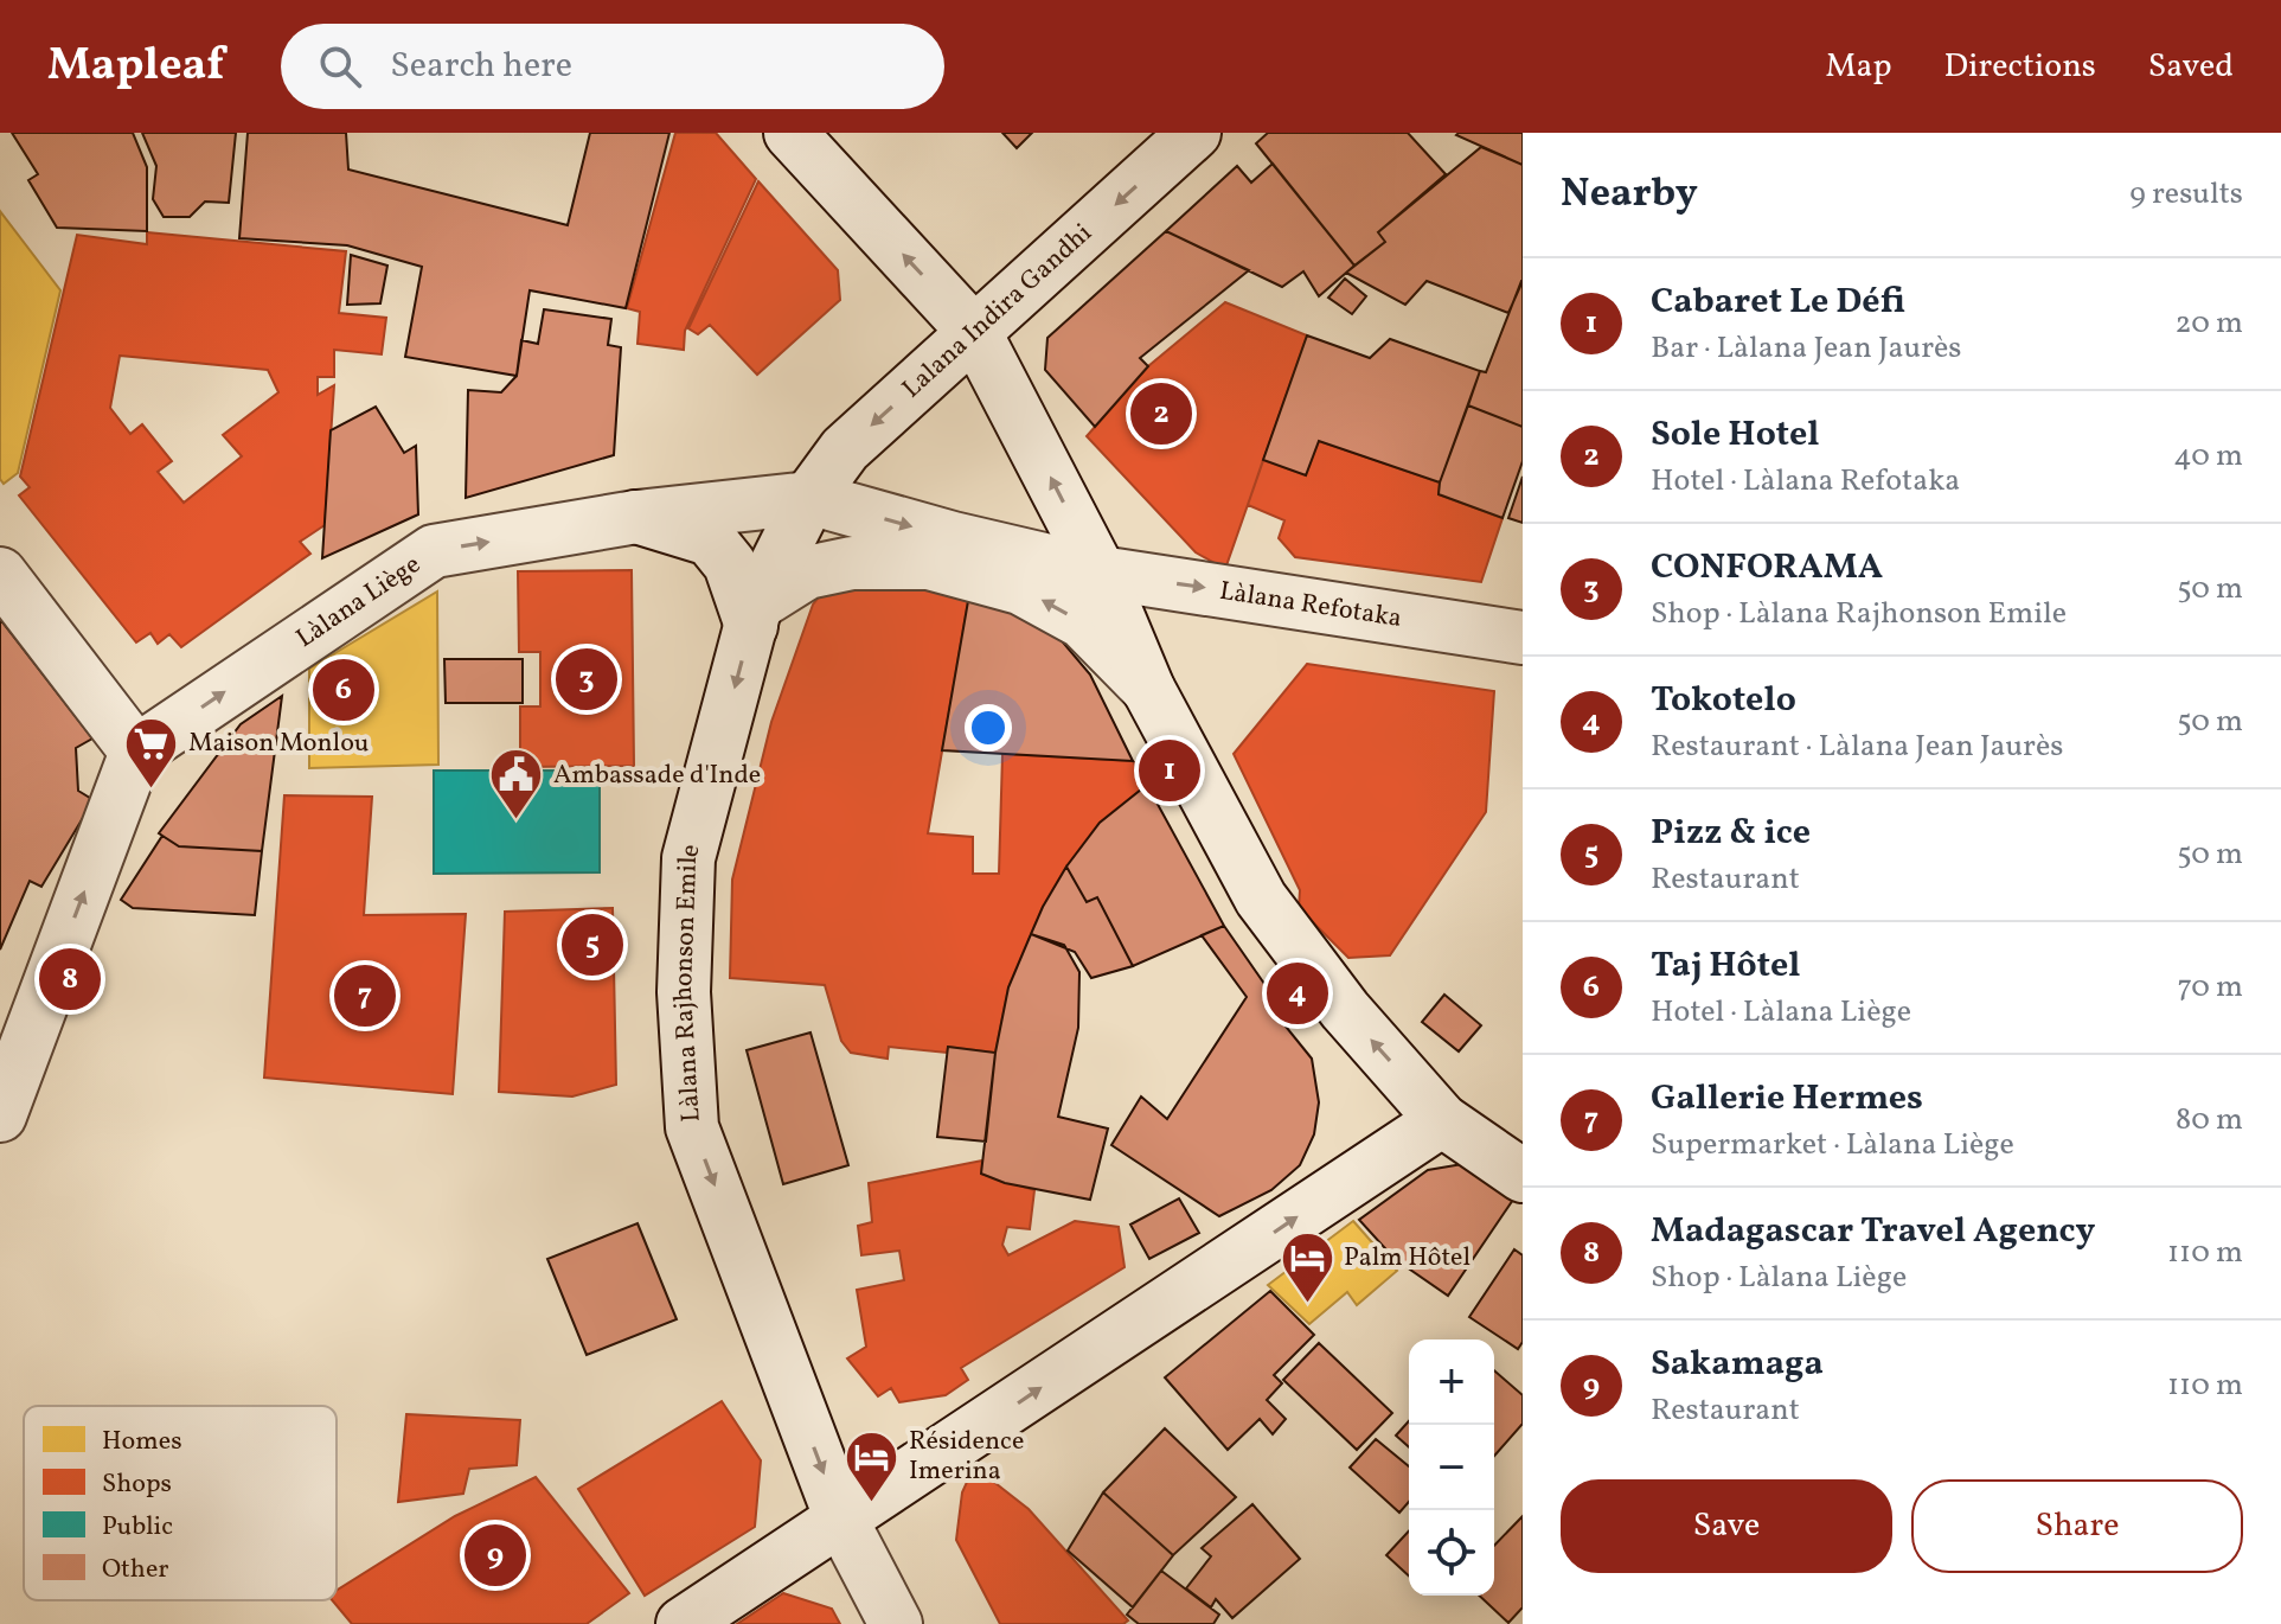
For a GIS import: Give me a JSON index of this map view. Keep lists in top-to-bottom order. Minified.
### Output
{"streets":{"street":["Lalana Indira Gandhi","Làlana Liège","Làlana Refotaka","Làlana Rajhonson Emile"]},"crossings":[["Lalana Indira Gandhi","Làlana Liège"],["Lalana Indira Gandhi","Làlana Rajhonson Emile"],["Làlana Liège","Làlana Refotaka"],["Làlana Liège","Làlana Rajhonson Emile"]],"one_way":["Lalana Indira Gandhi","Làlana Liège","Làlana Refotaka","Làlana Rajhonson Emile"],"places":{"supermarket":["Maison Monlou"],"public building":["Ambassade d'Inde"],"hotel":["Palm Hôtel","Résidence Imerina"]},"legend":["Homes","Shops","Public","Other"],"page":{"header":"Mapleaf","search":"Search here","nav":["Map","Directions","Saved"],"heading":["Nearby","9 results"],"list":[{"mark":"1","name":"Cabaret Le Défi","note":"Bar · Làlana Jean Jaurès","value":"20 m"},{"mark":"2","name":"Sole Hotel","note":"Hotel · Làlana Refotaka","value":"40 m"},{"mark":"3","name":"CONFORAMA","note":"Shop · Làlana Rajhonson Emile","value":"50 m"},{"mark":"4","name":"Tokotelo","note":"Restaurant · Làlana Jean Jaurès","value":"50 m"},{"mark":"5","name":"Pizz & ice","note":"Restaurant","value":"50 m"},{"mark":"6","name":"Taj Hôtel","note":"Hotel · Làlana Liège","value":"70 m"},{"mark":"7","name":"Gallerie Hermes","note":"Supermarket · Làlana Liège","value":"80 m"},{"mark":"8","name":"Madagascar Travel Agency","note":"Shop · Làlana Liège","value":"110 m"},{"mark":"9","name":"Sakamaga","note":"Restaurant","value":"110 m"}],"pins":["2","3","6","1","5","8","4","7","9"],"map_buttons":["+","−"],"buttons":["Save","Share"]}}
